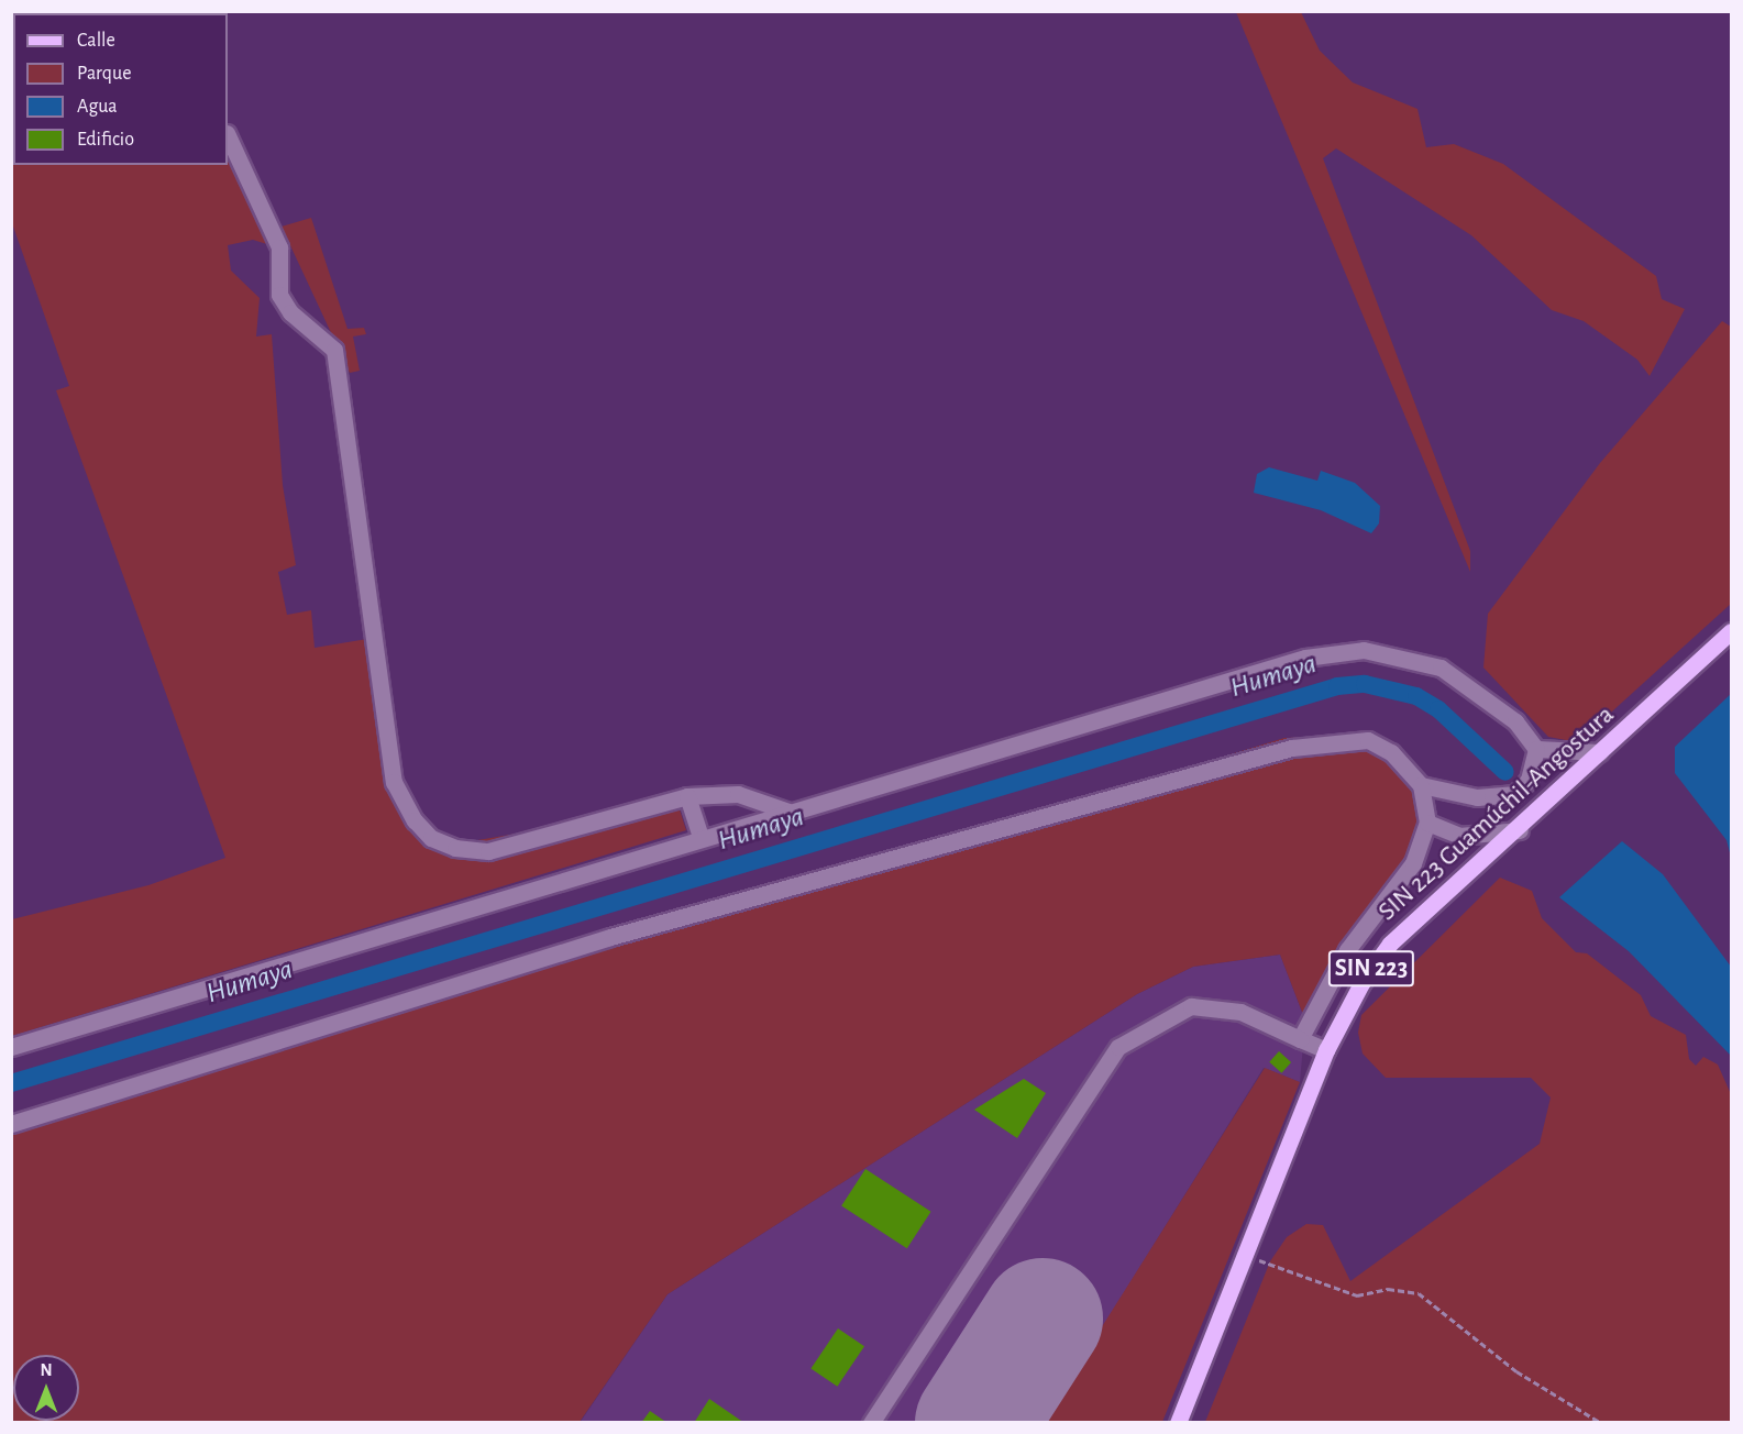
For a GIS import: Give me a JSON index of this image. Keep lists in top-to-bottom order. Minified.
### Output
{"streets":{"main road":["SIN 223 Guamúchil-Angostura","SIN 223"]},"water":["Humaya"],"legend":["Calle","Parque","Agua","Edificio"],"north":"top"}
